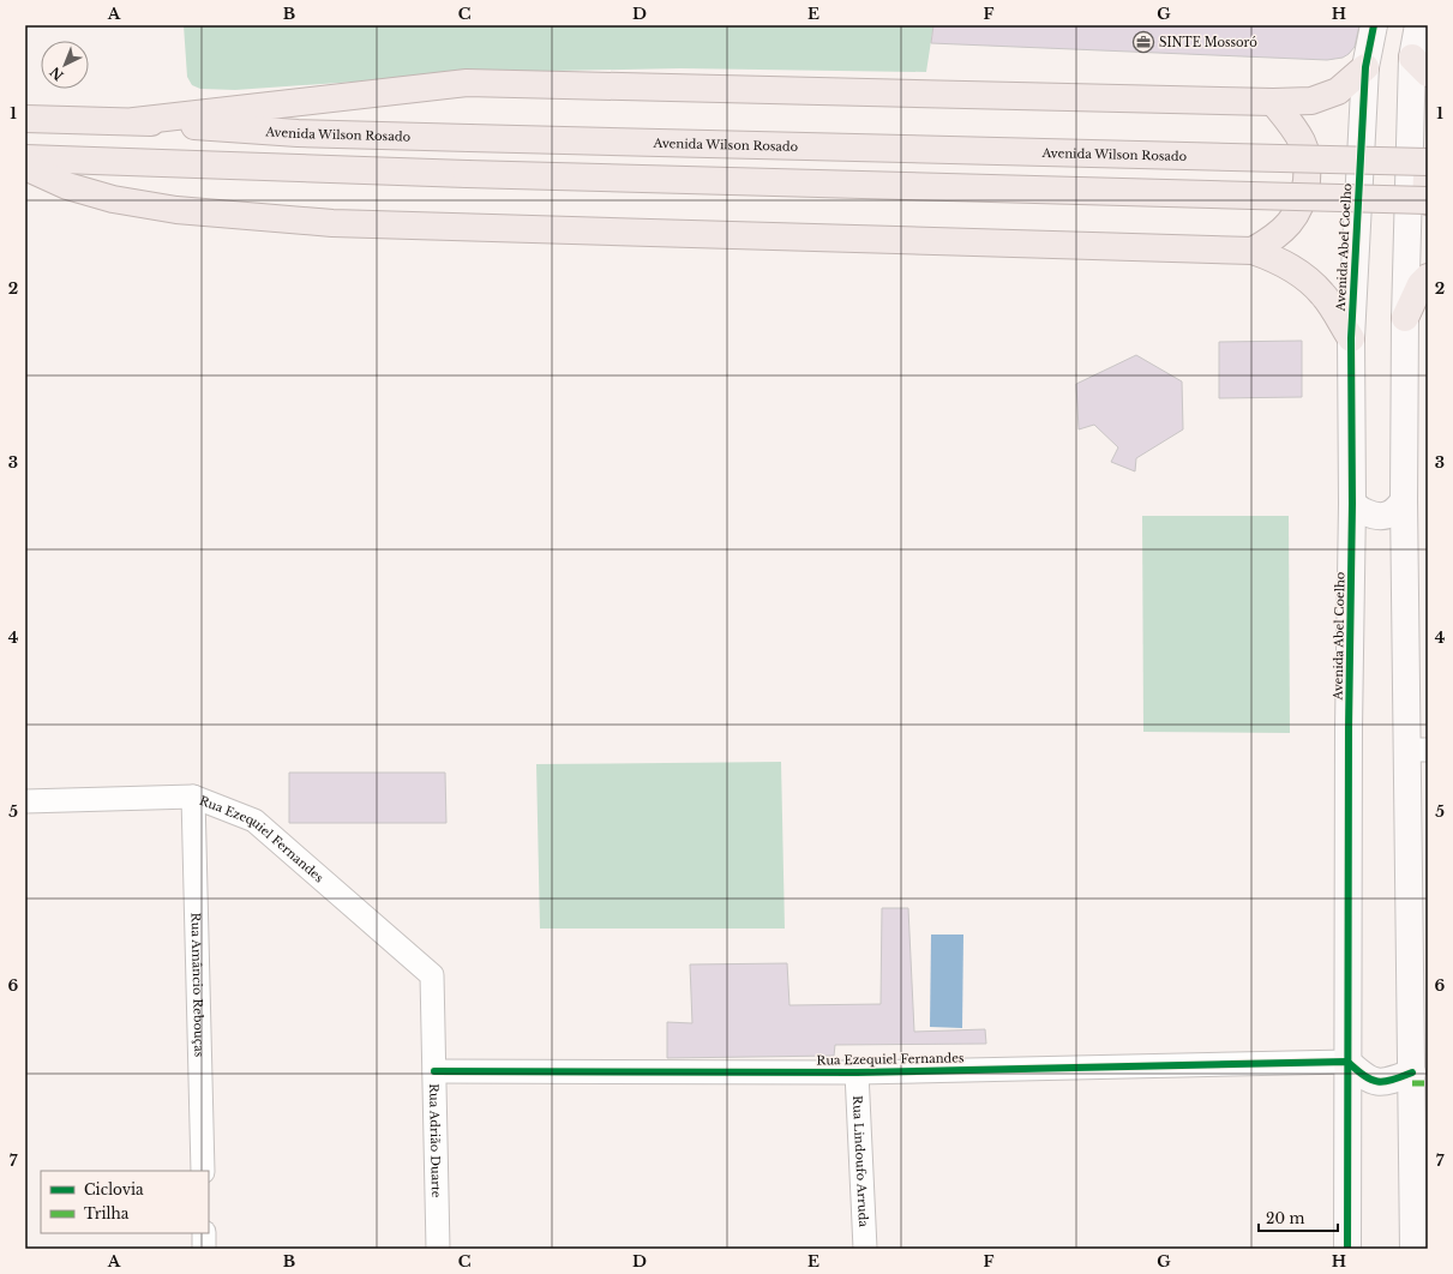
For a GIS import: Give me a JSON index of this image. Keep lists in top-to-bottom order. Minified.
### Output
{"streets":{"highway":["Avenida Wilson Rosado"],"street":["Avenida Abel Coelho","Rua Ezequiel Fernandes","Rua Amâncio Rebouças","Rua Adrião Duarte","Rua Lindoufo Arruda"]},"crossings":[["Avenida Abel Coelho","Rua Ezequiel Fernandes"],["Rua Ezequiel Fernandes","Rua Amâncio Rebouças"],["Rua Ezequiel Fernandes","Rua Adrião Duarte"],["Rua Ezequiel Fernandes","Rua Lindoufo Arruda"]],"places":{"office":["SINTE Mossoró"]},"legend":["Ciclovia","Trilha"],"scale_bar":"20 m","north":"bottom left","grid":{"columns":["A","B","C","D","E","F","G","H"],"rows":["1","2","3","4","5","6","7"]}}
